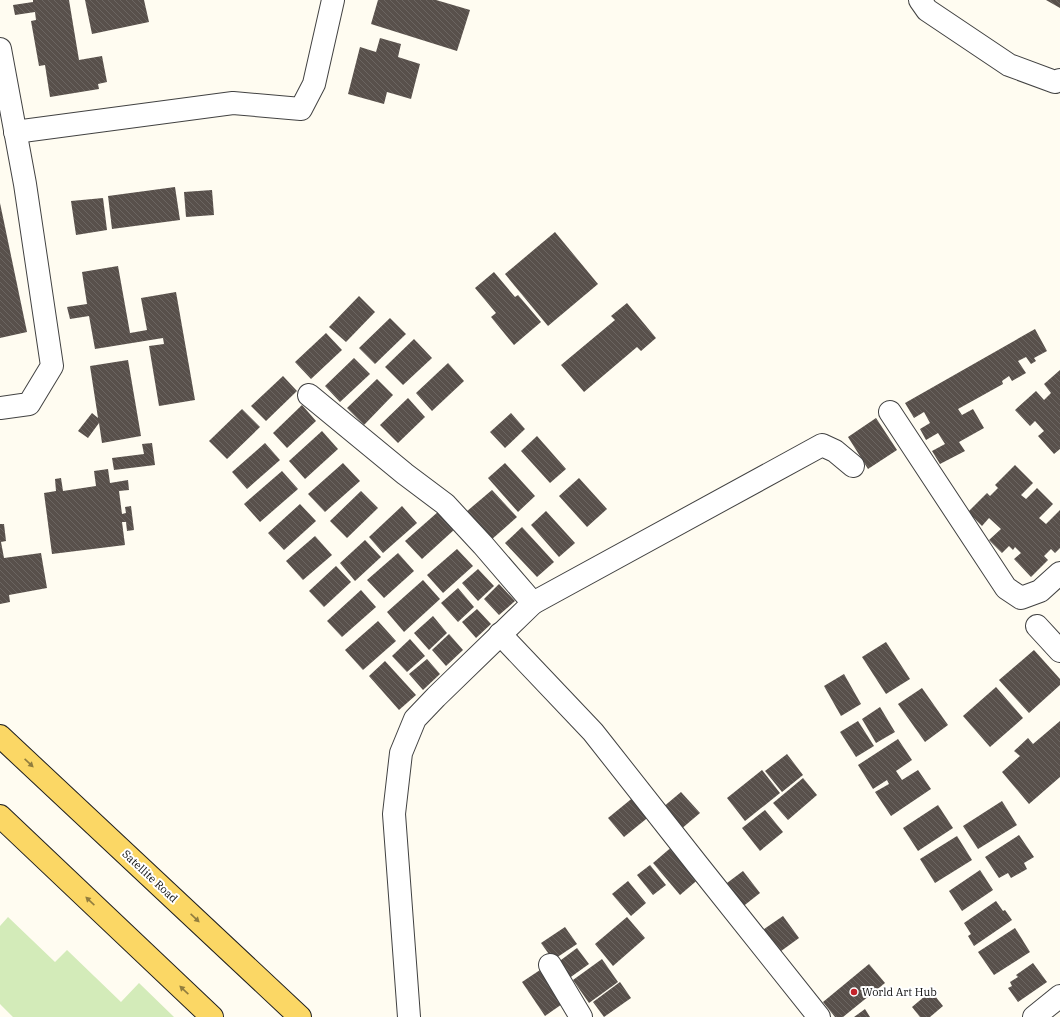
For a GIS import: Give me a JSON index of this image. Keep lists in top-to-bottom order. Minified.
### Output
{"streets":{"main road":["Satellite Road"]},"places":["World Art Hub"]}
